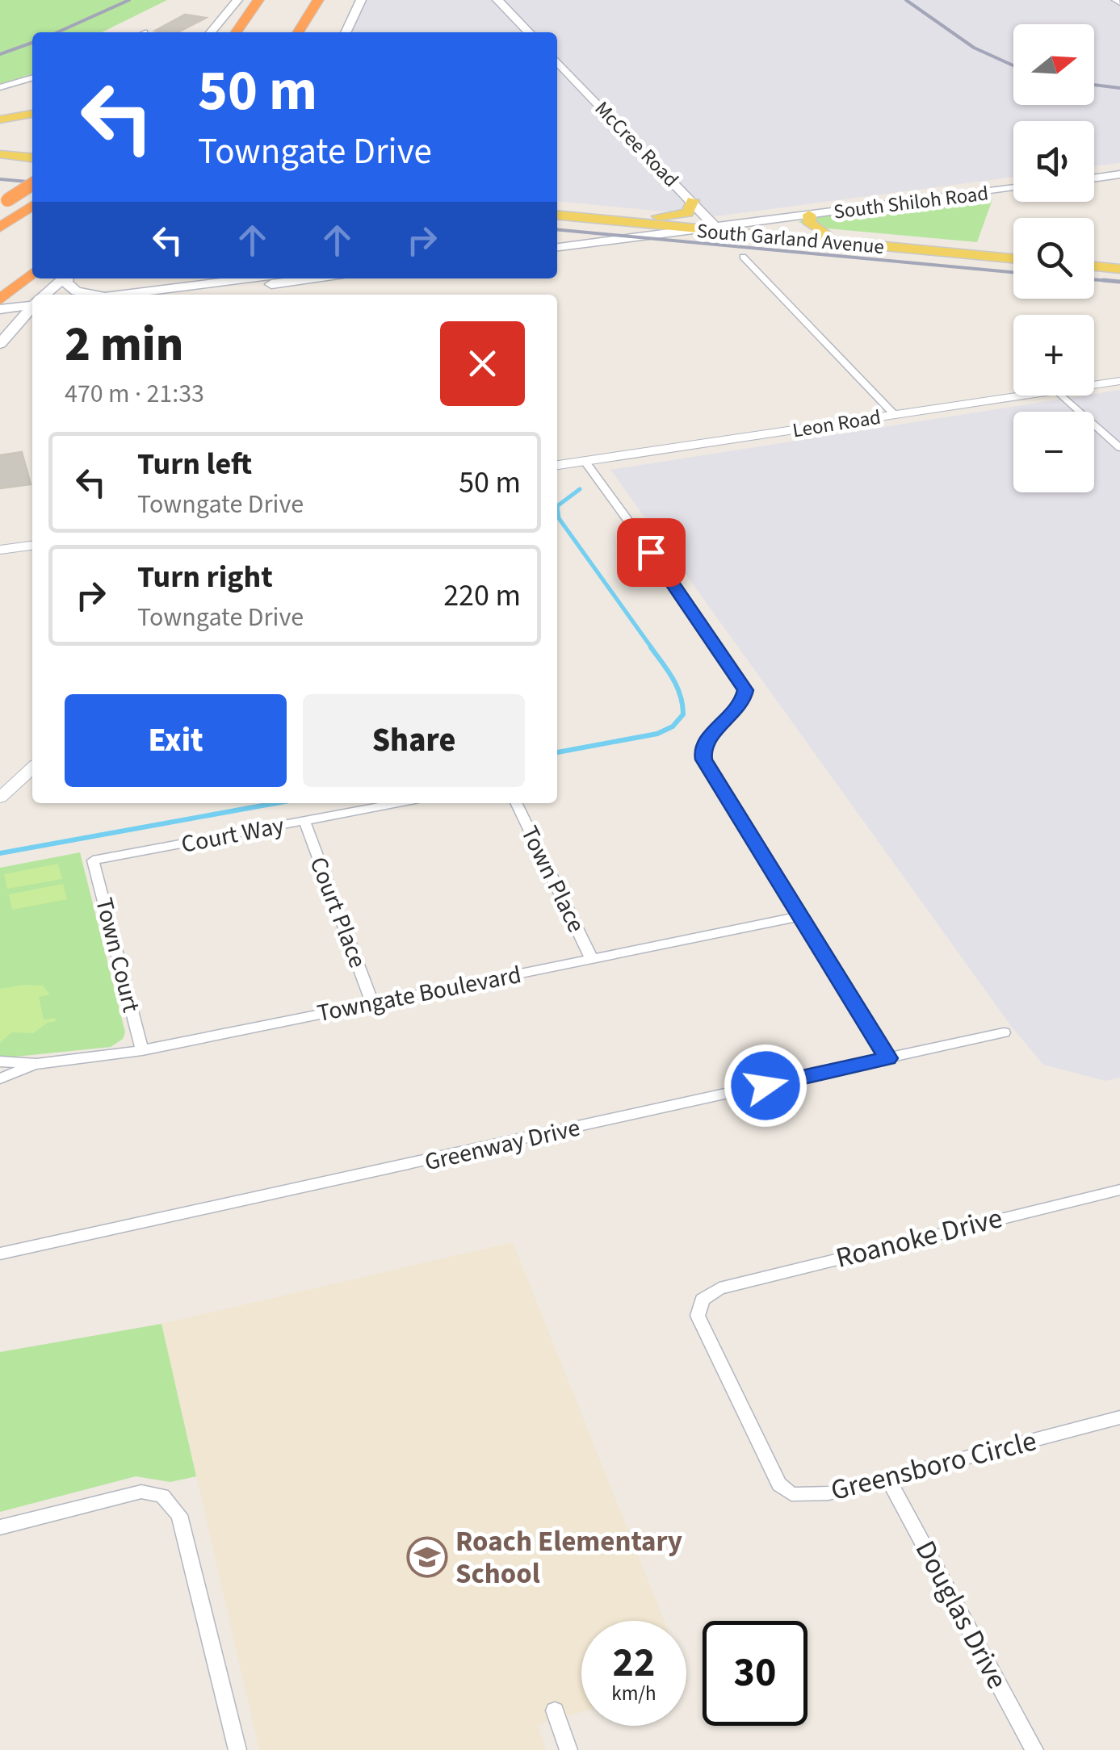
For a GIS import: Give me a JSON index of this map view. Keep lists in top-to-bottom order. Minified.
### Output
{"streets":{"main road":["McCree Road","South Shiloh Road","South Garland Avenue"],"street":["Leon Road","Court Way","Town Place","Court Place","Town Court","Towngate Boulevard","Greenway Drive","Roanoke Drive","Greensboro Circle","Douglas Drive"]},"crossings":[["McCree Road","South Shiloh Road"],["McCree Road","South Garland Avenue"],["South Shiloh Road","South Garland Avenue"],["Court Way","Court Place"],["Court Way","Town Court"],["Town Place","Towngate Boulevard"],["Court Place","Towngate Boulevard"],["Town Court","Towngate Boulevard"],["Roanoke Drive","Greensboro Circle"],["Greensboro Circle","Douglas Drive"]],"places":{"school or university":["Roach Elementary School"]},"north":"right","page":{"map_buttons":["+","−"],"turn":["50 m","Towngate Drive"],"heading":["2 min","470 m · 21:33"],"list":[{"name":"Turn left","note":"Towngate Drive","value":"50 m"},{"name":"Turn right","note":"Towngate Drive","value":"220 m"}],"buttons":["Exit","Share"],"speed":"22 km/h","limit":"30"}}
